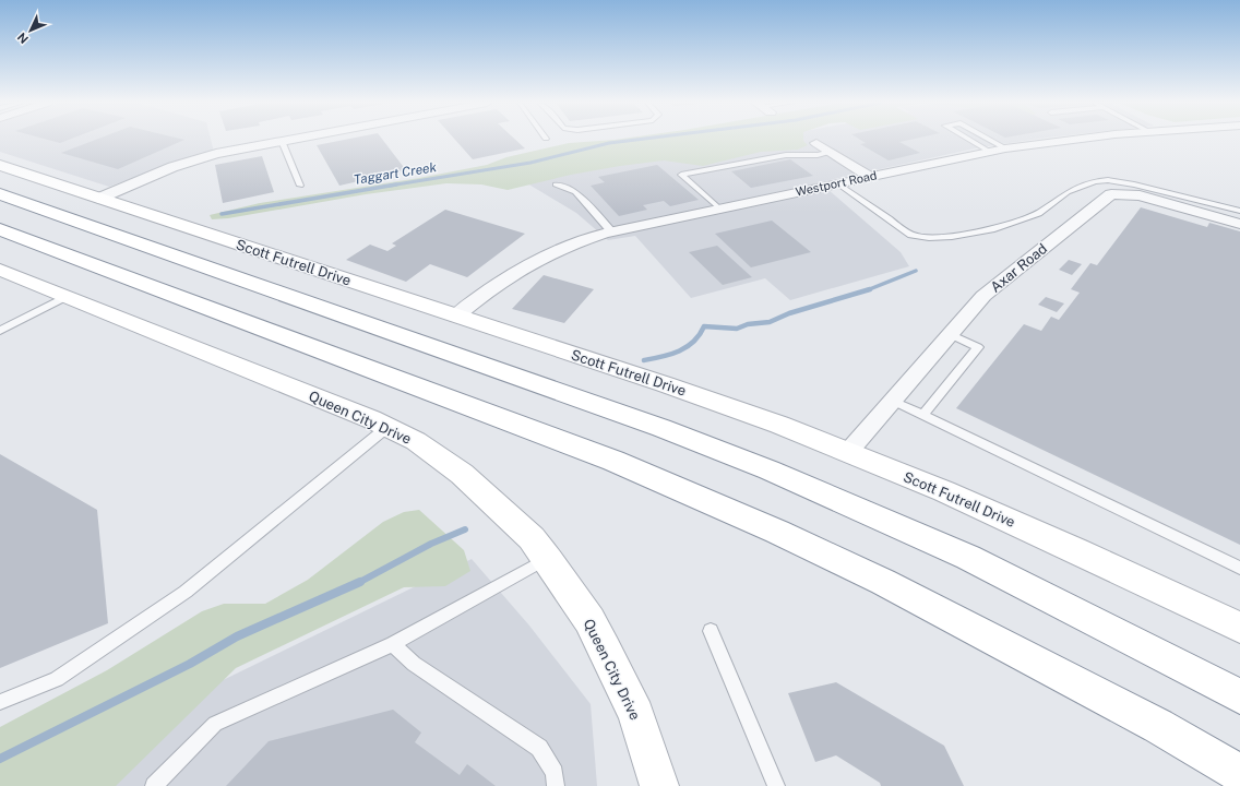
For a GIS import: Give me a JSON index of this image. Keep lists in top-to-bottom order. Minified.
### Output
{"streets":{"main road":["Scott Futrell Drive","Queen City Drive"],"street":["Westport Road","Axar Road"]},"crossings":[["Westport Road","Scott Futrell Drive"],["Scott Futrell Drive","Axar Road"]],"water":["Taggart Creek"],"north":"bottom left"}
